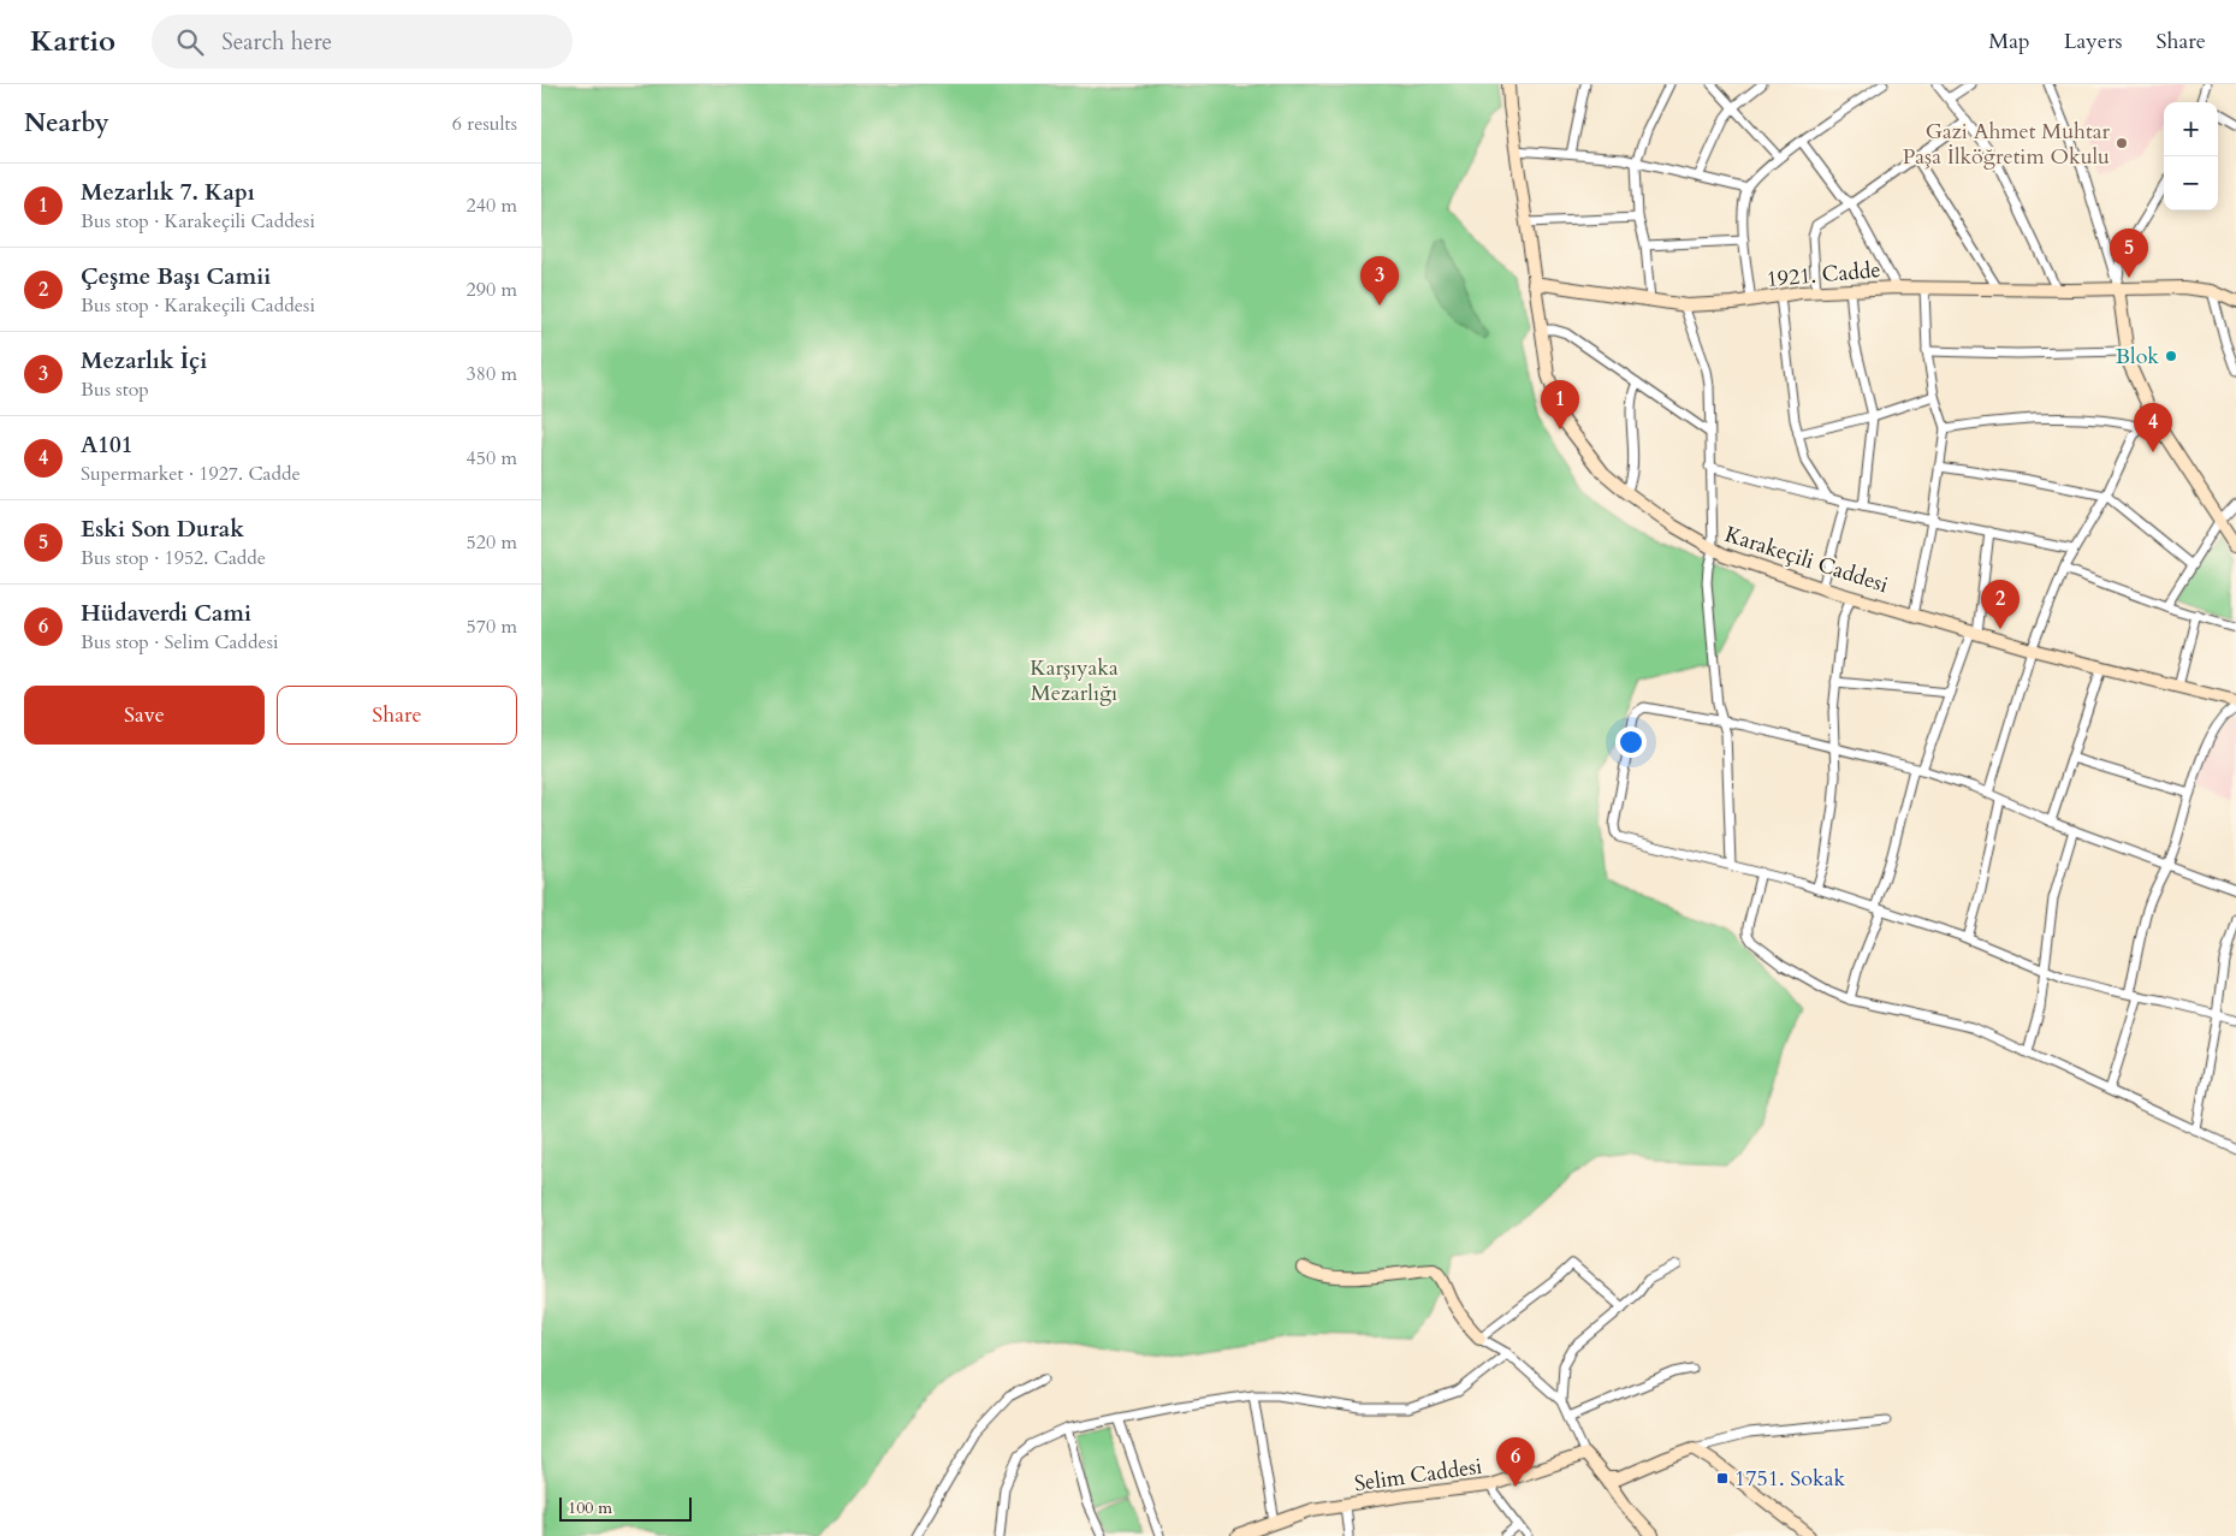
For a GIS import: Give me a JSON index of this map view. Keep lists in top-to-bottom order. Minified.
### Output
{"streets":{"main road":["1921. Cadde","Karakeçili Caddesi","Selim Caddesi"]},"crossings":[["1921. Cadde","Karakeçili Caddesi"]],"parks":["Karşıyaka Mezarlığı"],"places":{"other":["Gazi Ahmet Muhtar Paşa İlköğretim Okulu","Blok"],"transit":["1751. Sokak"]},"scale_bar":"100 m","page":{"header":"Kartio","search":"Search here","nav":["Map","Layers","Share"],"heading":["Nearby","6 results"],"map_buttons":["+","−"],"list":[{"mark":"1","name":"Mezarlık 7. Kapı","note":"Bus stop · Karakeçili Caddesi","value":"240 m"},{"mark":"2","name":"Çeşme Başı Camii","note":"Bus stop · Karakeçili Caddesi","value":"290 m"},{"mark":"3","name":"Mezarlık İçi","note":"Bus stop","value":"380 m"},{"mark":"4","name":"A101","note":"Supermarket · 1927. Cadde","value":"450 m"},{"mark":"5","name":"Eski Son Durak","note":"Bus stop · 1952. Cadde","value":"520 m"},{"mark":"6","name":"Hüdaverdi Cami","note":"Bus stop · Selim Caddesi","value":"570 m"}],"pins":["5","3","1","4","2","6"],"buttons":["Save","Share"],"scale":"100 m"}}
